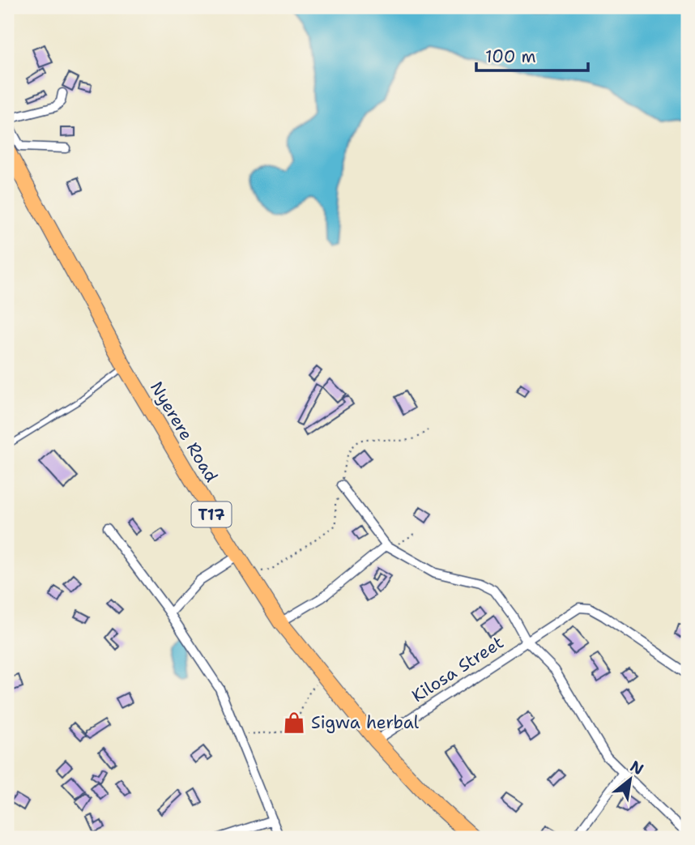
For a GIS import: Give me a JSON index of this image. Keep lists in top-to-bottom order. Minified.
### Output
{"streets":{"main road":["Nyerere Road","T17"],"street":["Kilosa Street"]},"crossings":[["Nyerere Road","Kilosa Street"]],"places":{"shop":["Sigwa herbal"]},"scale_bar":"100 m","north":"top right"}
